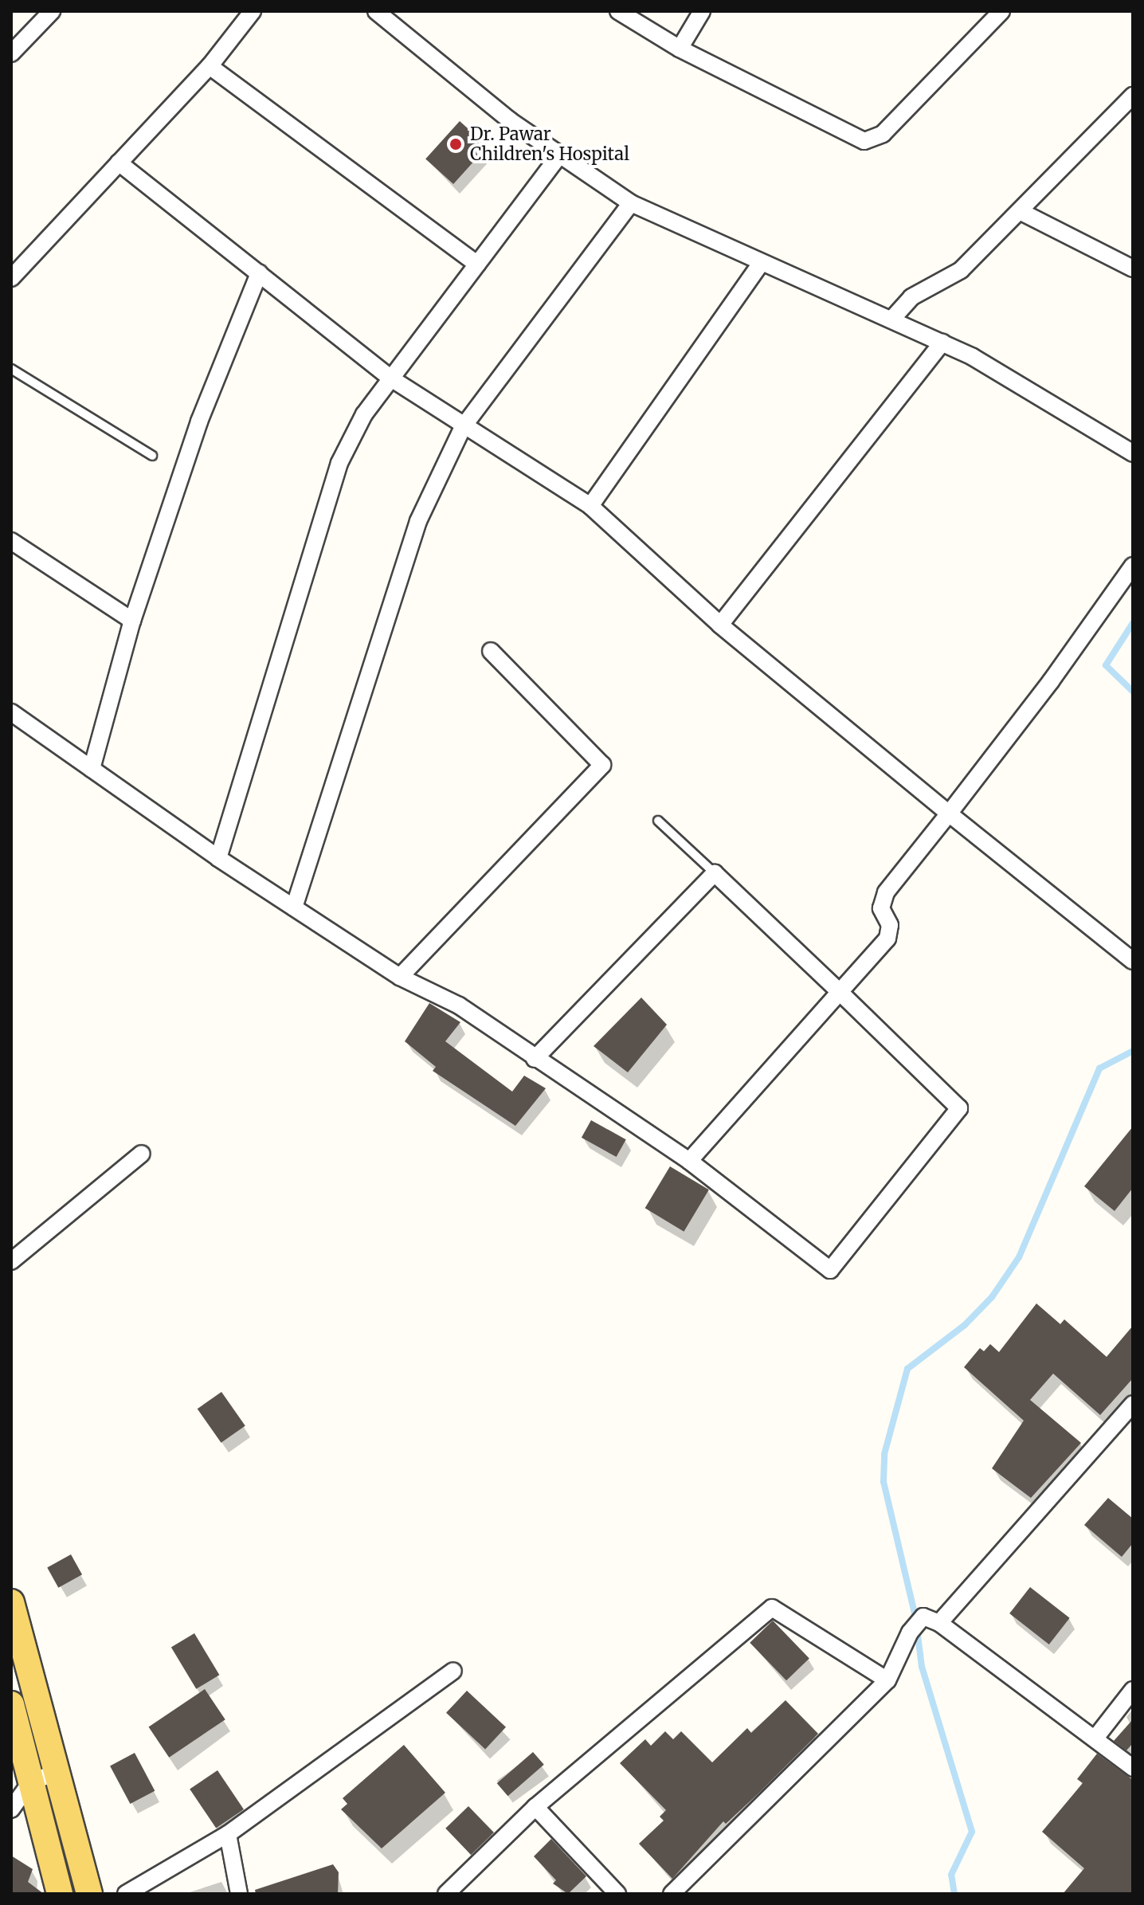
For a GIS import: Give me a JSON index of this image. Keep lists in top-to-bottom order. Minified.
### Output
{"places":["Dr. Pawar Children's Hospital"]}
